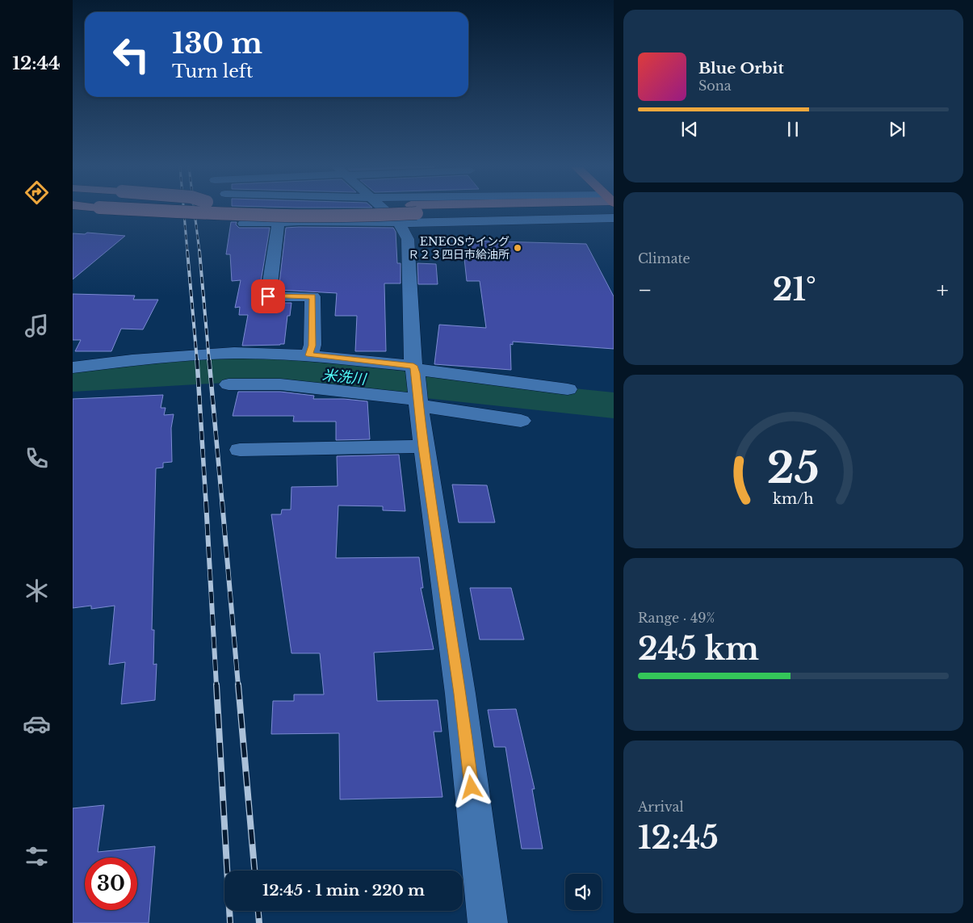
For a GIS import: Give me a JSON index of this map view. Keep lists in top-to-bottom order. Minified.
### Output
{"water":["米洗川"],"places":["ENEOSウイング Ｒ２３四日市給油所"],"page":{"tabs":"12:44","turn":["130 m","Turn left"],"song":["Blue Orbit","Sona"],"tile":["Climate",["Range · 49%","245 km"],["Arrival","12:45"]],"heat":["−","21°","+"],"limit":"30","trip":"12:45 · 1 min · 220 m","gauge":["25","km/h"]}}
